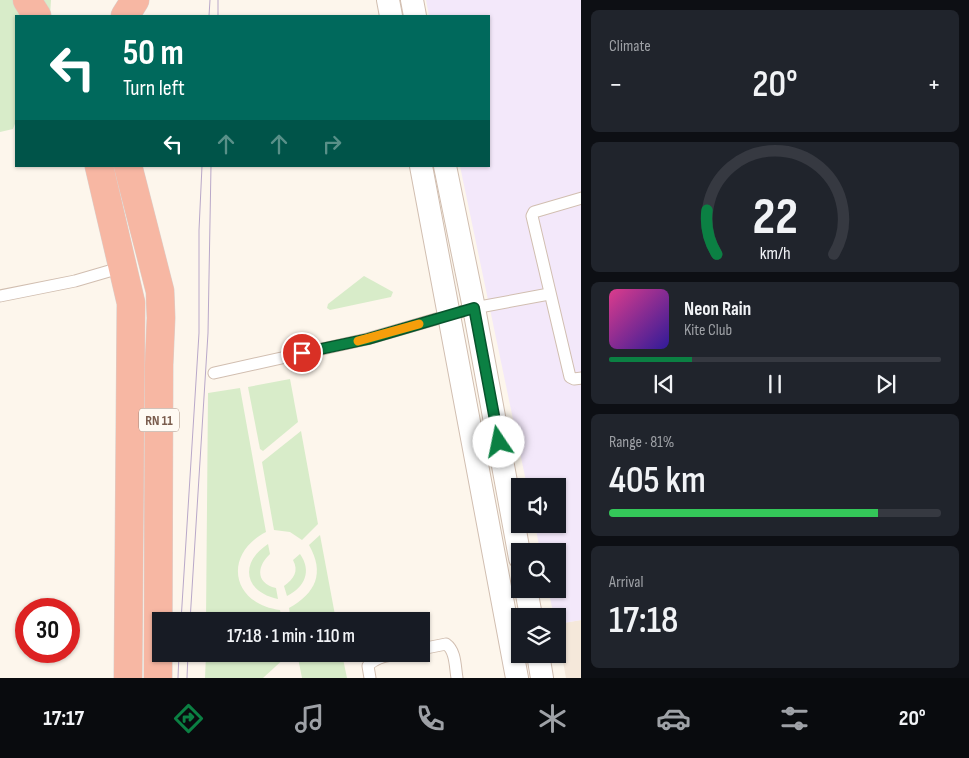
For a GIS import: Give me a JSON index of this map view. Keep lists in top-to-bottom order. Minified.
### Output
{"streets":{"highway":["RN 11"]},"page":{"tile":["Climate",["Range · 81%","405 km"],["Arrival","17:18"]],"turn":["50 m","Turn left"],"heat":["−","20°","+"],"song":["Neon Rain","Kite Club"],"limit":"30","trip":"17:18 · 1 min · 110 m","tabs":["17:17","20°"],"gauge":["22","km/h"]}}
